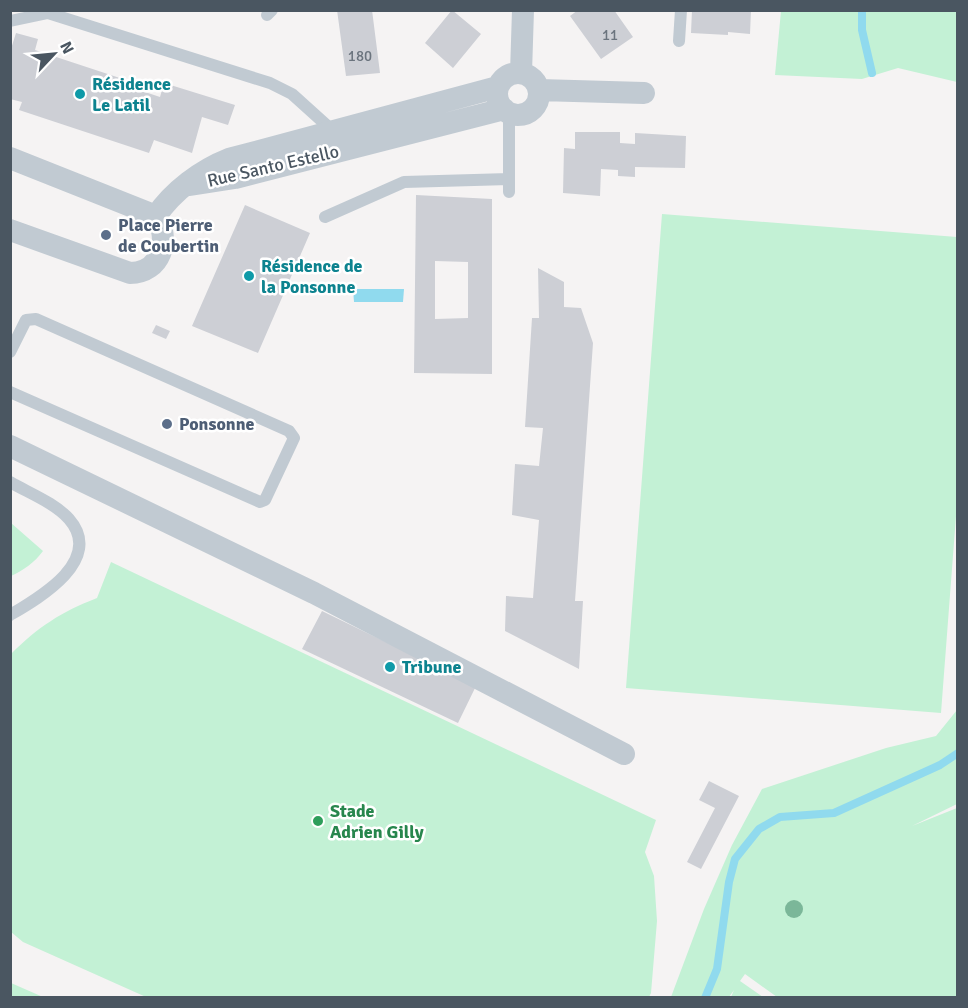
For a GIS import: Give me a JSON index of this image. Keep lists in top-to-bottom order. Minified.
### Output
{"streets":{"street":["Rue Santo Estello"]},"places":["Résidence Le Latil","Place Pierre de Coubertin","Résidence de la Ponsonne","Ponsonne","Tribune","Stade Adrien Gilly"],"house_numbers":["11","180"],"north":"top right"}
